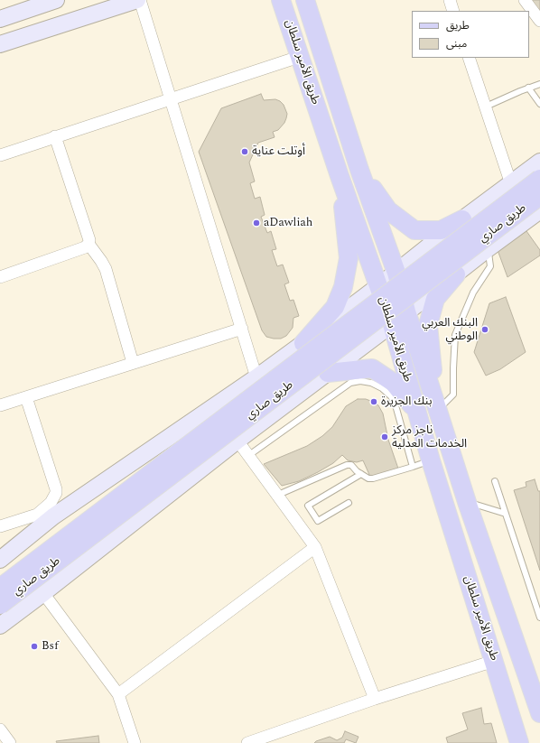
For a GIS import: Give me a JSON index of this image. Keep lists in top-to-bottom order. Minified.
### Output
{"streets":{"main road":["طريق الأمير سلطان","طريق صاري"]},"crossings":[["طريق الأمير سلطان","طريق صاري"]],"places":["أوتلت عناية","aDawliah","البنك العربي الوطني","بنك الجزيرة","ناجز مركز الخدمات العدلية","Bsf"],"legend":["طريق","مبنى"]}
